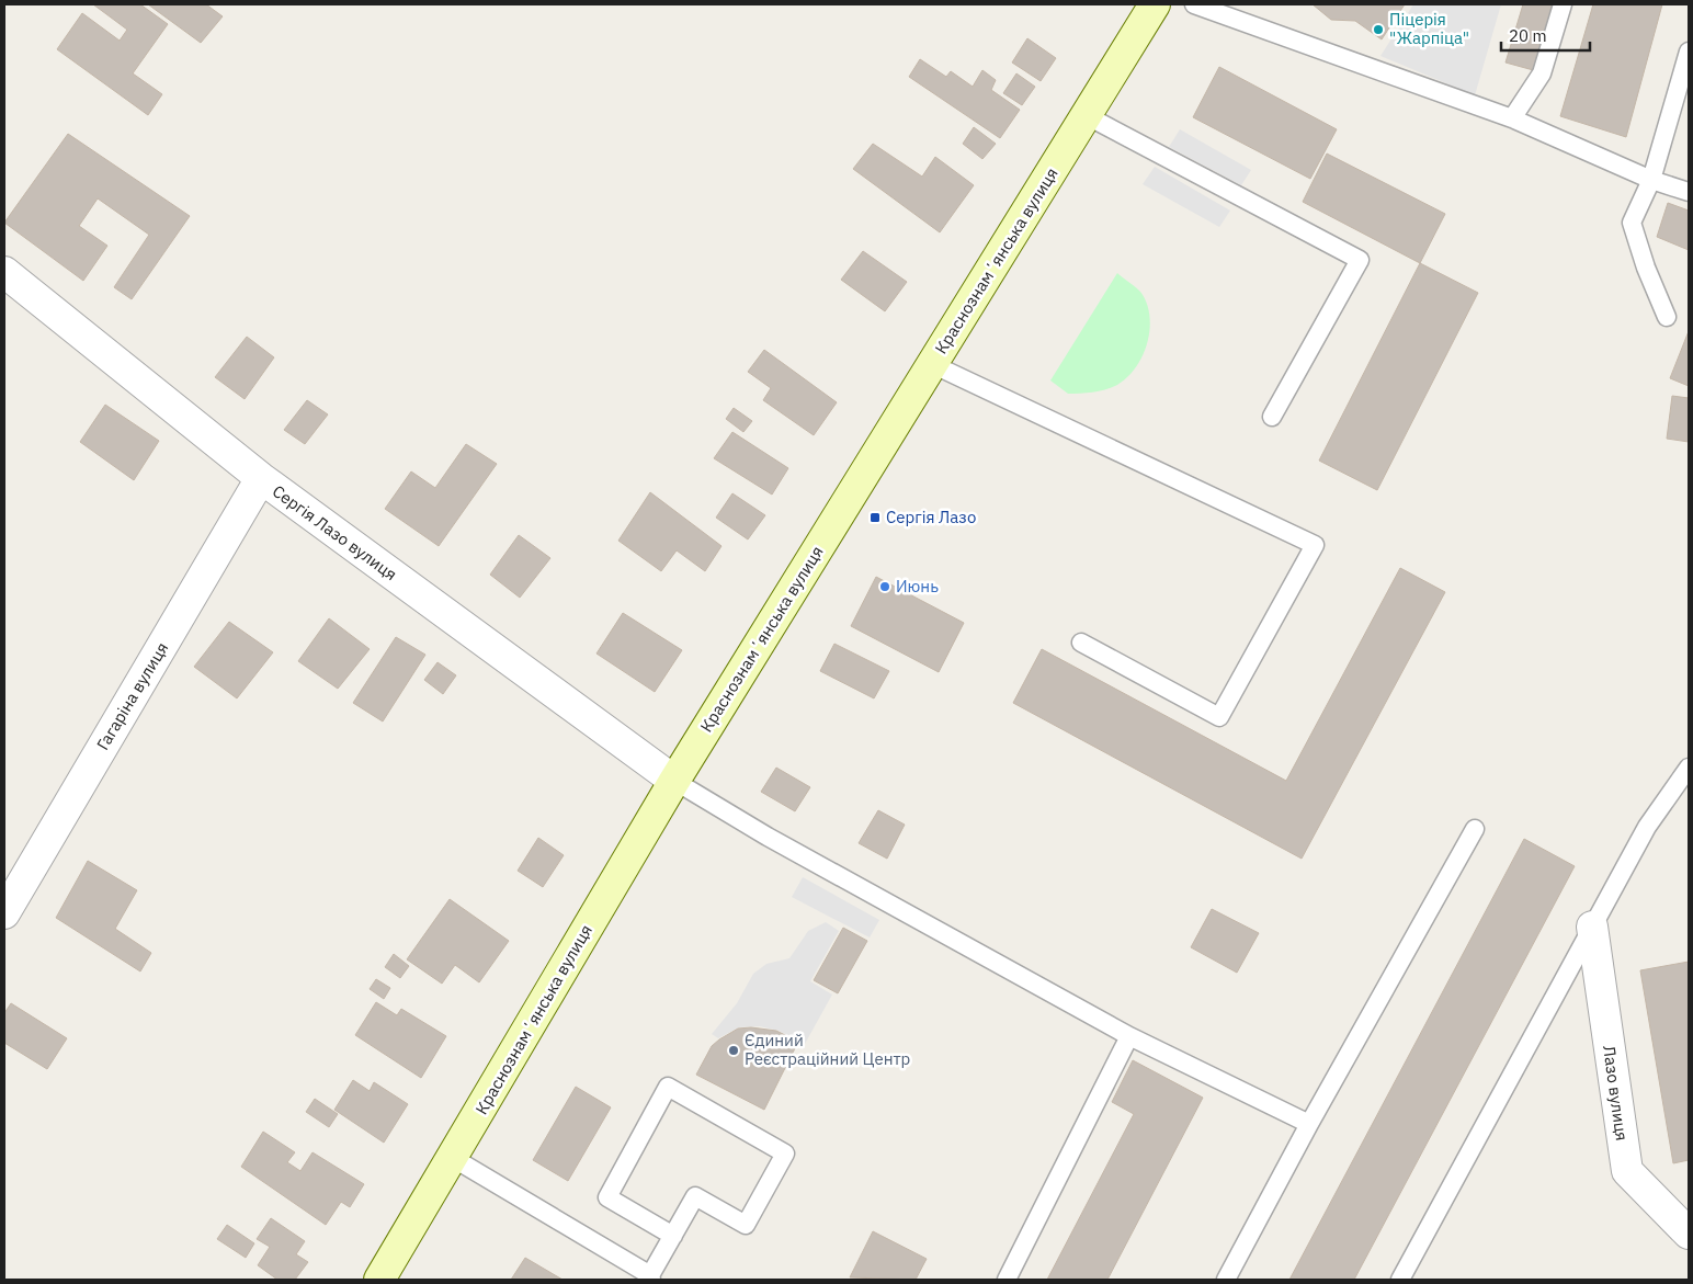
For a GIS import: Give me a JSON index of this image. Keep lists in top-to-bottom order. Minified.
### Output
{"streets":{"street":["Краснознамʼянська вулиця","Сергія Лазо вулиця","Гагаріна вулиця","Лазо вулиця"]},"crossings":[["Краснознамʼянська вулиця","Сергія Лазо вулиця"],["Сергія Лазо вулиця","Гагаріна вулиця"]],"places":{"other":["Піцерія \"Жарпіца\"","Июнь","Єдиний Реєстраційний Центр"],"transit":["Сергія Лазо"]},"scale_bar":"20 m"}
